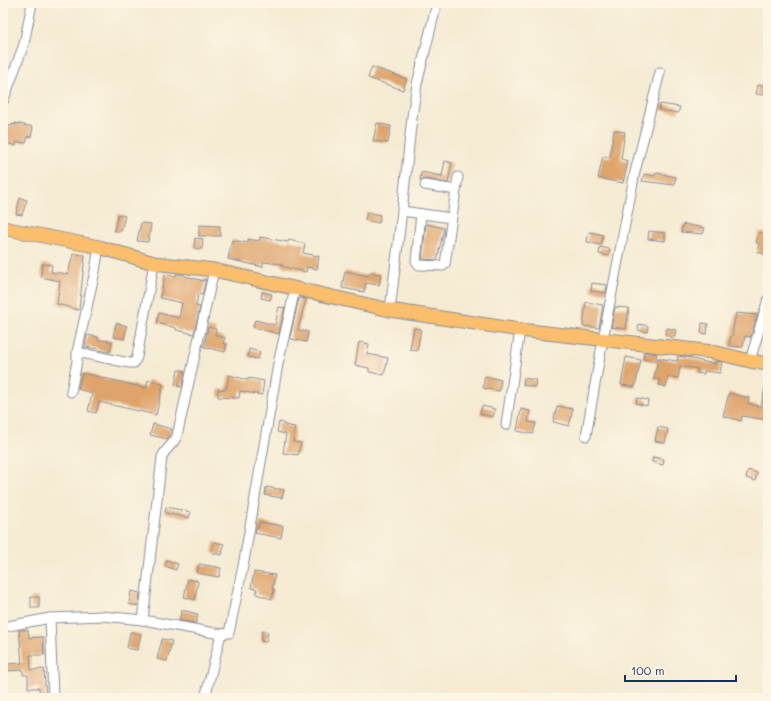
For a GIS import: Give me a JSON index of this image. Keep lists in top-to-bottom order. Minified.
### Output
{"scale_bar":"100 m"}
